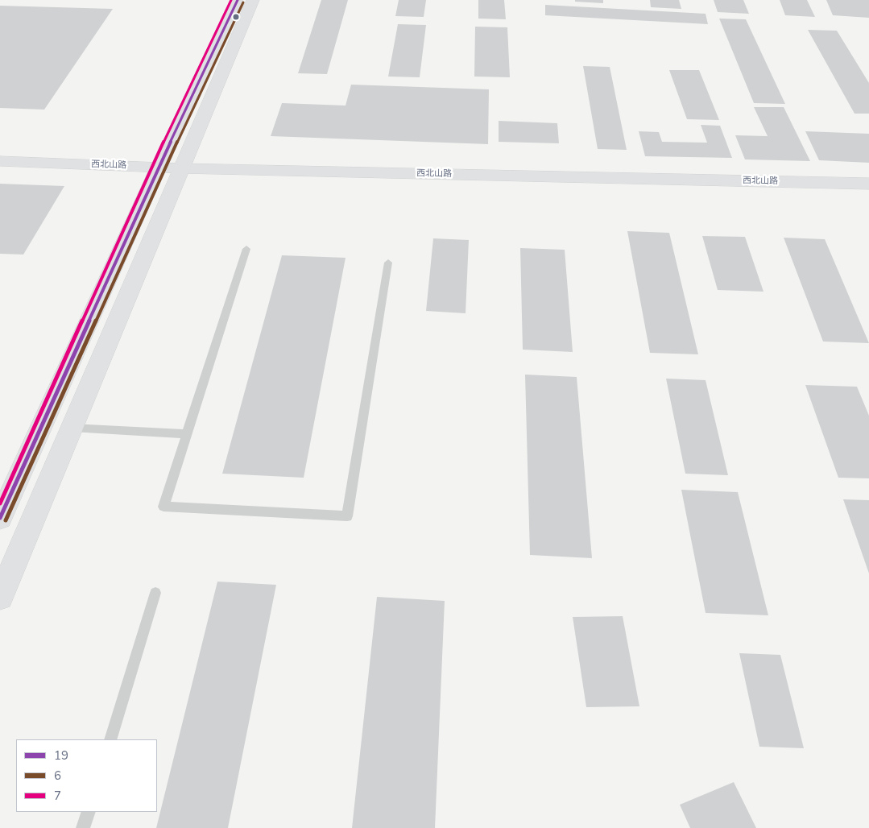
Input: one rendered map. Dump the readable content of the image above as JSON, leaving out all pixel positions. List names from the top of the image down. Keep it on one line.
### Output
{"streets":{"main road":["西北山路"]},"lines":["transit line 19","transit line 7","transit line 6"],"legend":["19","6","7"]}
